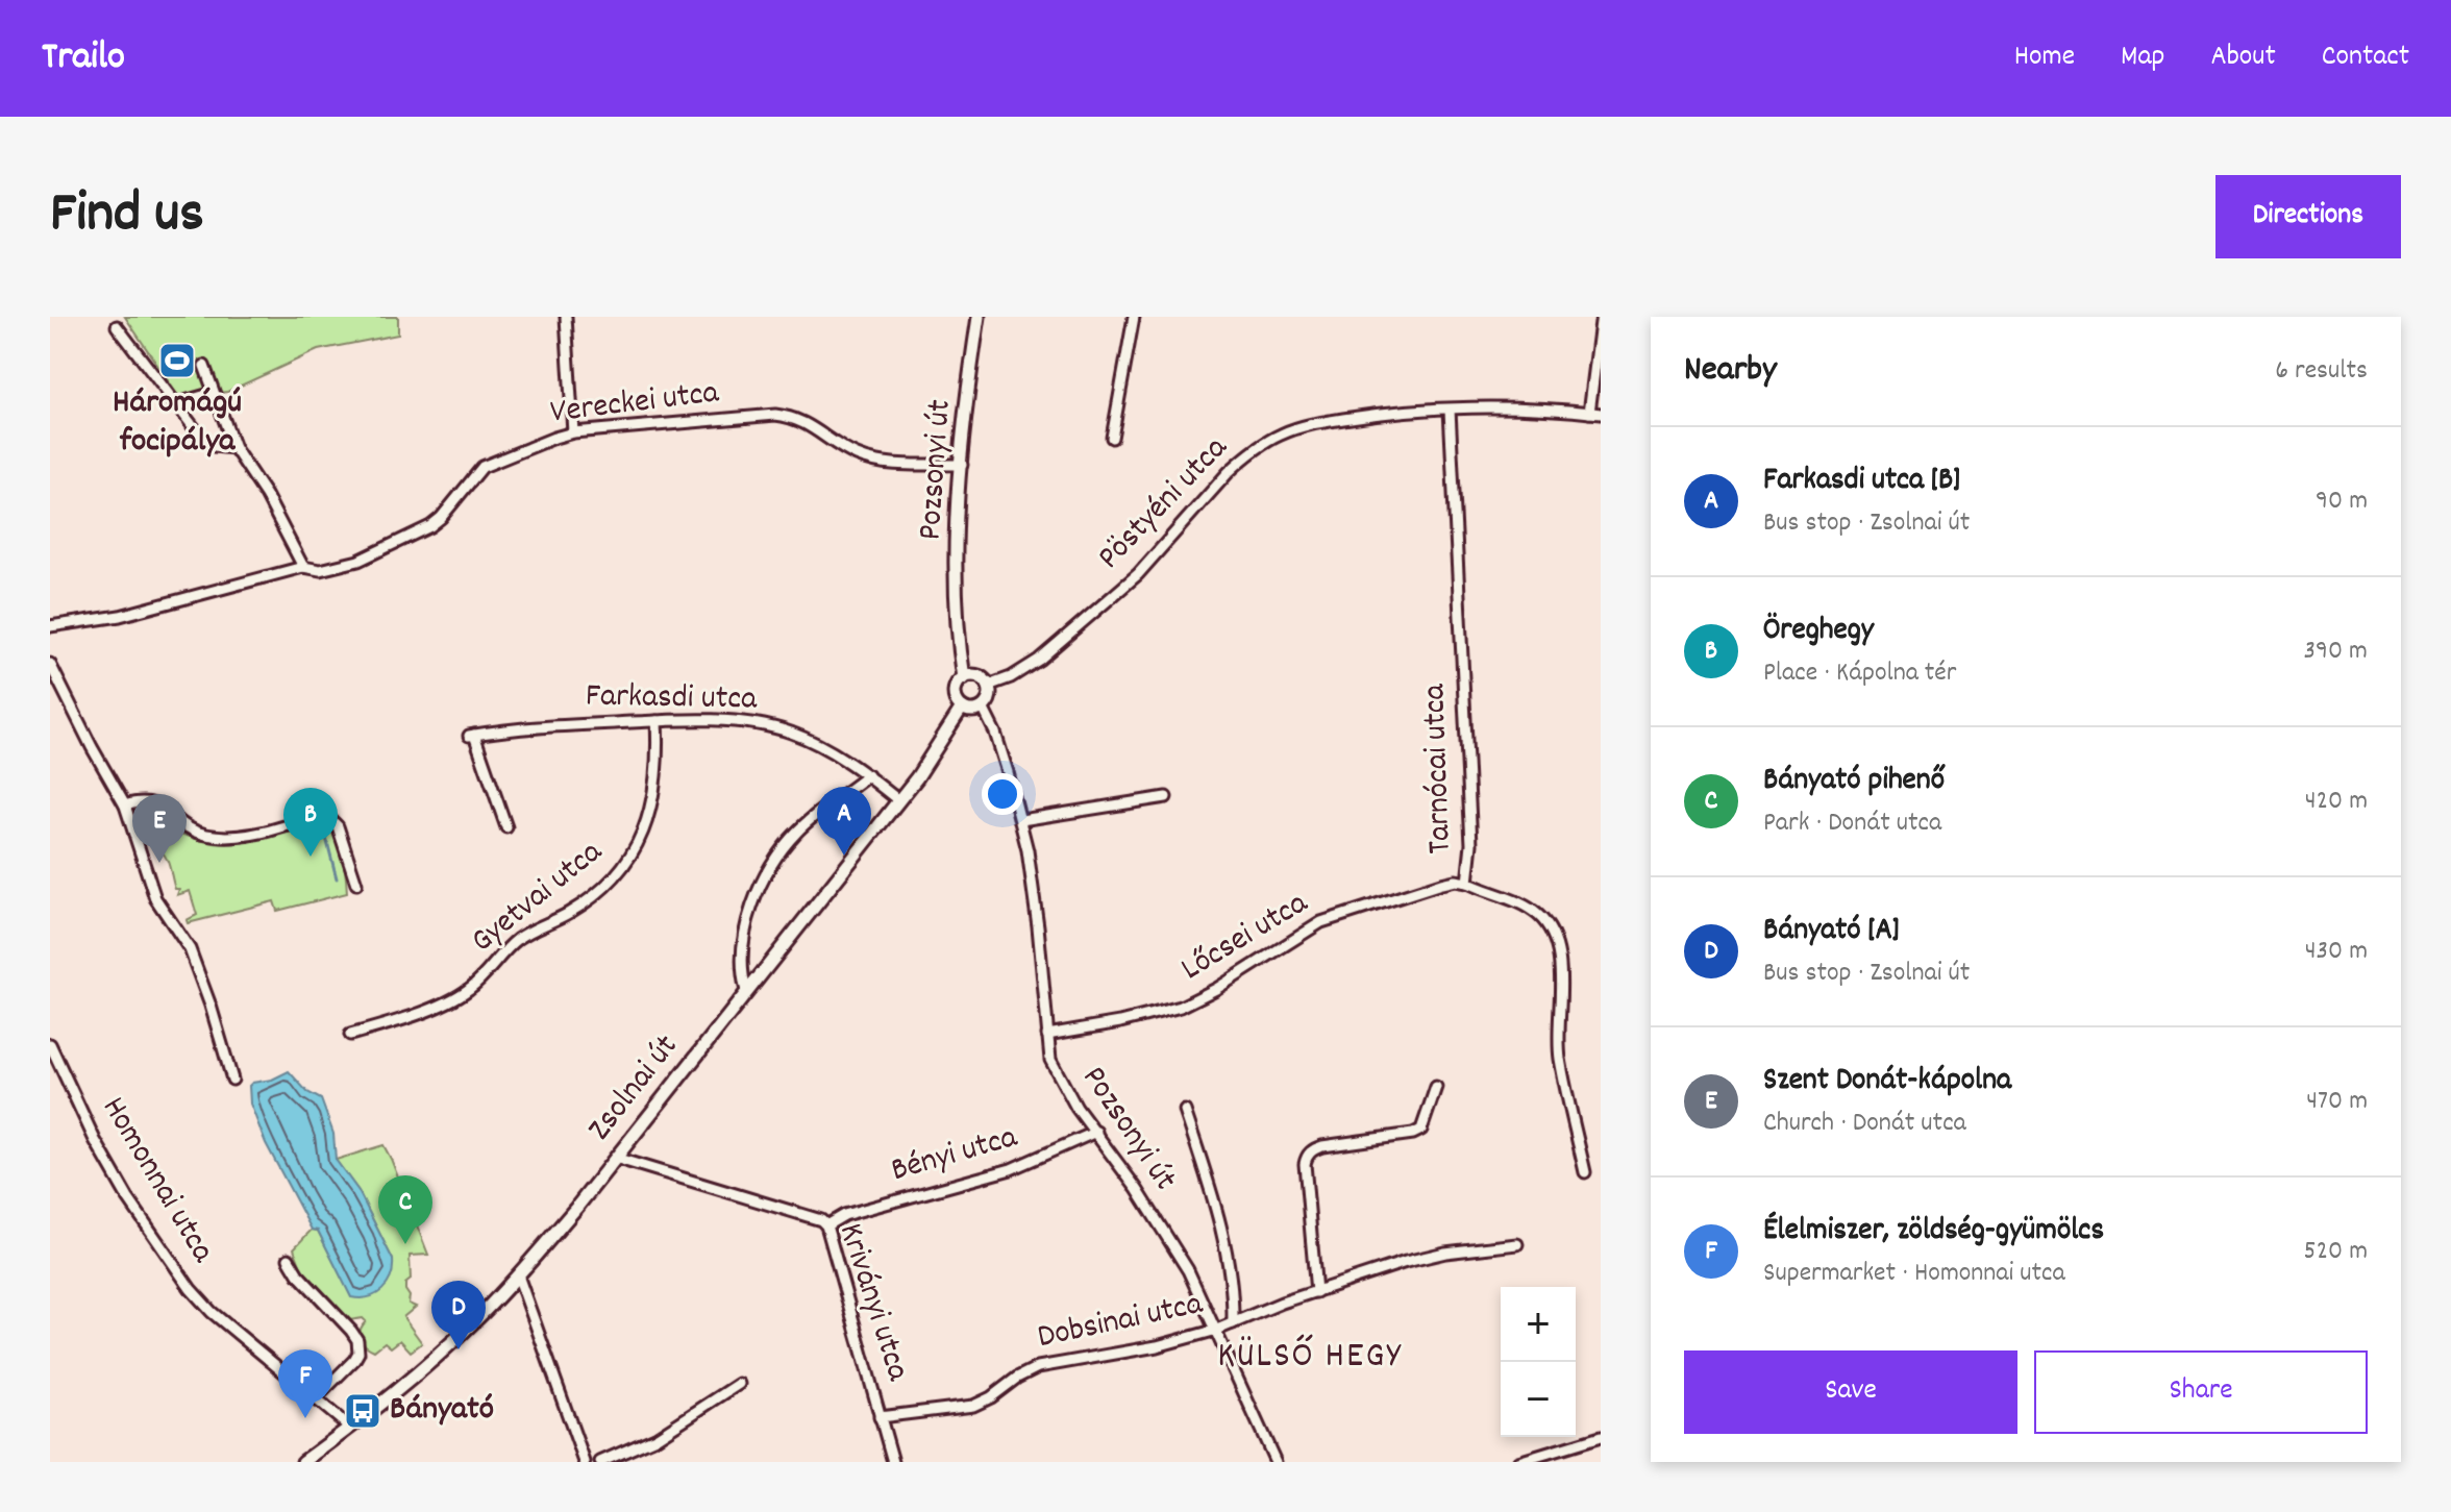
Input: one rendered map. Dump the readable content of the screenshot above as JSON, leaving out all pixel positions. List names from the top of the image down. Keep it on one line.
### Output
{"streets":{"street":["Vereckei utca","Pozsonyi út","Pöstyéni utca","Farkasdi utca","Tarnócai utca","Gyetvai utca","Lőcsei utca","Zsolnai út","Bényi utca","Homonnai utca","Kriványi utca","Dobsinai utca"]},"crossings":[["Vereckei utca","Pozsonyi út"],["Pozsonyi út","Pöstyéni utca"],["Pozsonyi út","Lőcsei utca"],["Pozsonyi út","Zsolnai út"],["Pozsonyi út","Bényi utca"],["Pozsonyi út","Dobsinai utca"],["Pöstyéni utca","Tarnócai utca"],["Pöstyéni utca","Zsolnai út"],["Farkasdi utca","Gyetvai utca"],["Farkasdi utca","Zsolnai út"],["Tarnócai utca","Lőcsei utca"],["Zsolnai út","Homonnai utca"],["Zsolnai út","Kriványi utca"],["Bényi utca","Kriványi utca"],["Kriványi utca","Dobsinai utca"]],"districts":["KÜLSŐ HEGY"],"places":{"sports":["Háromágú focipálya"],"bus stop":["Bányató"]},"page":{"header":"Trailo","nav":["Home","Map","About","Contact"],"title":"Find us","buttons":["Directions",["Save","Share"]],"heading":["Nearby","6 results"],"list":[{"mark":"A","name":"Farkasdi utca [B]","note":"Bus stop · Zsolnai út","value":"90 m"},{"mark":"B","name":"Öreghegy","note":"Place · Kápolna tér","value":"390 m"},{"mark":"C","name":"Bányató pihenő","note":"Park · Donát utca","value":"420 m"},{"mark":"D","name":"Bányató [A]","note":"Bus stop · Zsolnai út","value":"430 m"},{"mark":"E","name":"Szent Donát-kápolna","note":"Church · Donát utca","value":"470 m"},{"mark":"F","name":"Élelmiszer, zöldség-gyümölcs","note":"Supermarket · Homonnai utca","value":"520 m"}],"pins":["A","B","E","C","D","F"],"map_buttons":["+","−"]}}
